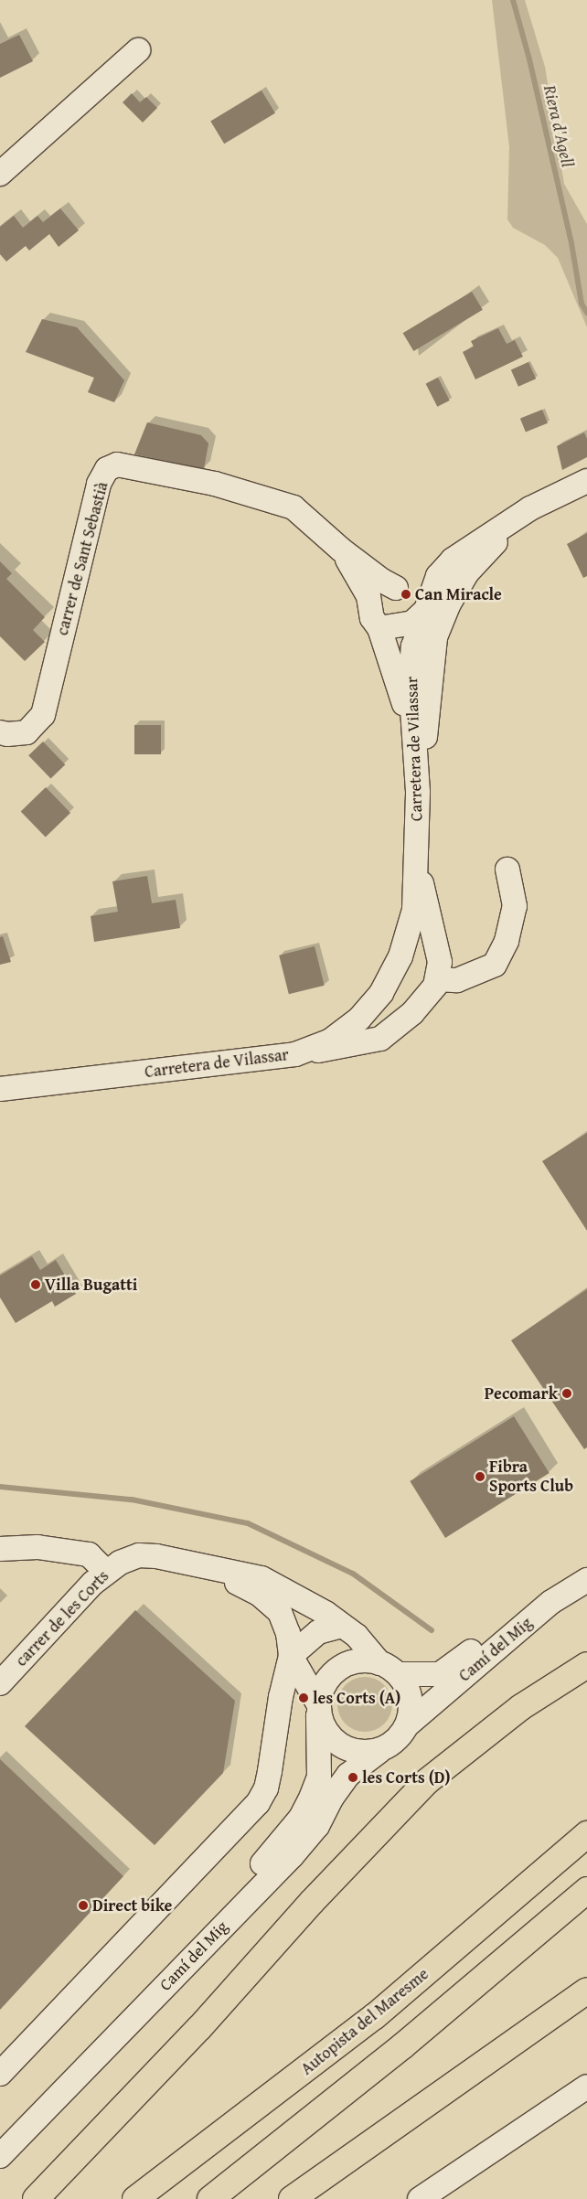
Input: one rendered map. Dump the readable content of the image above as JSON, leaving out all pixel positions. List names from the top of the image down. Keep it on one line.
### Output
{"streets":{"highway":["Autopista del Maresme"],"street":["carrer de Sant Sebastià","Carretera de Vilassar","carrer de les Corts","Camí del Mig"]},"water":["Riera d'Agell"],"places":["Can Miracle","Villa Bugatti","Pecomark","Fibra Sports Club","les Corts (A)","les Corts (D)","Direct bike"]}
